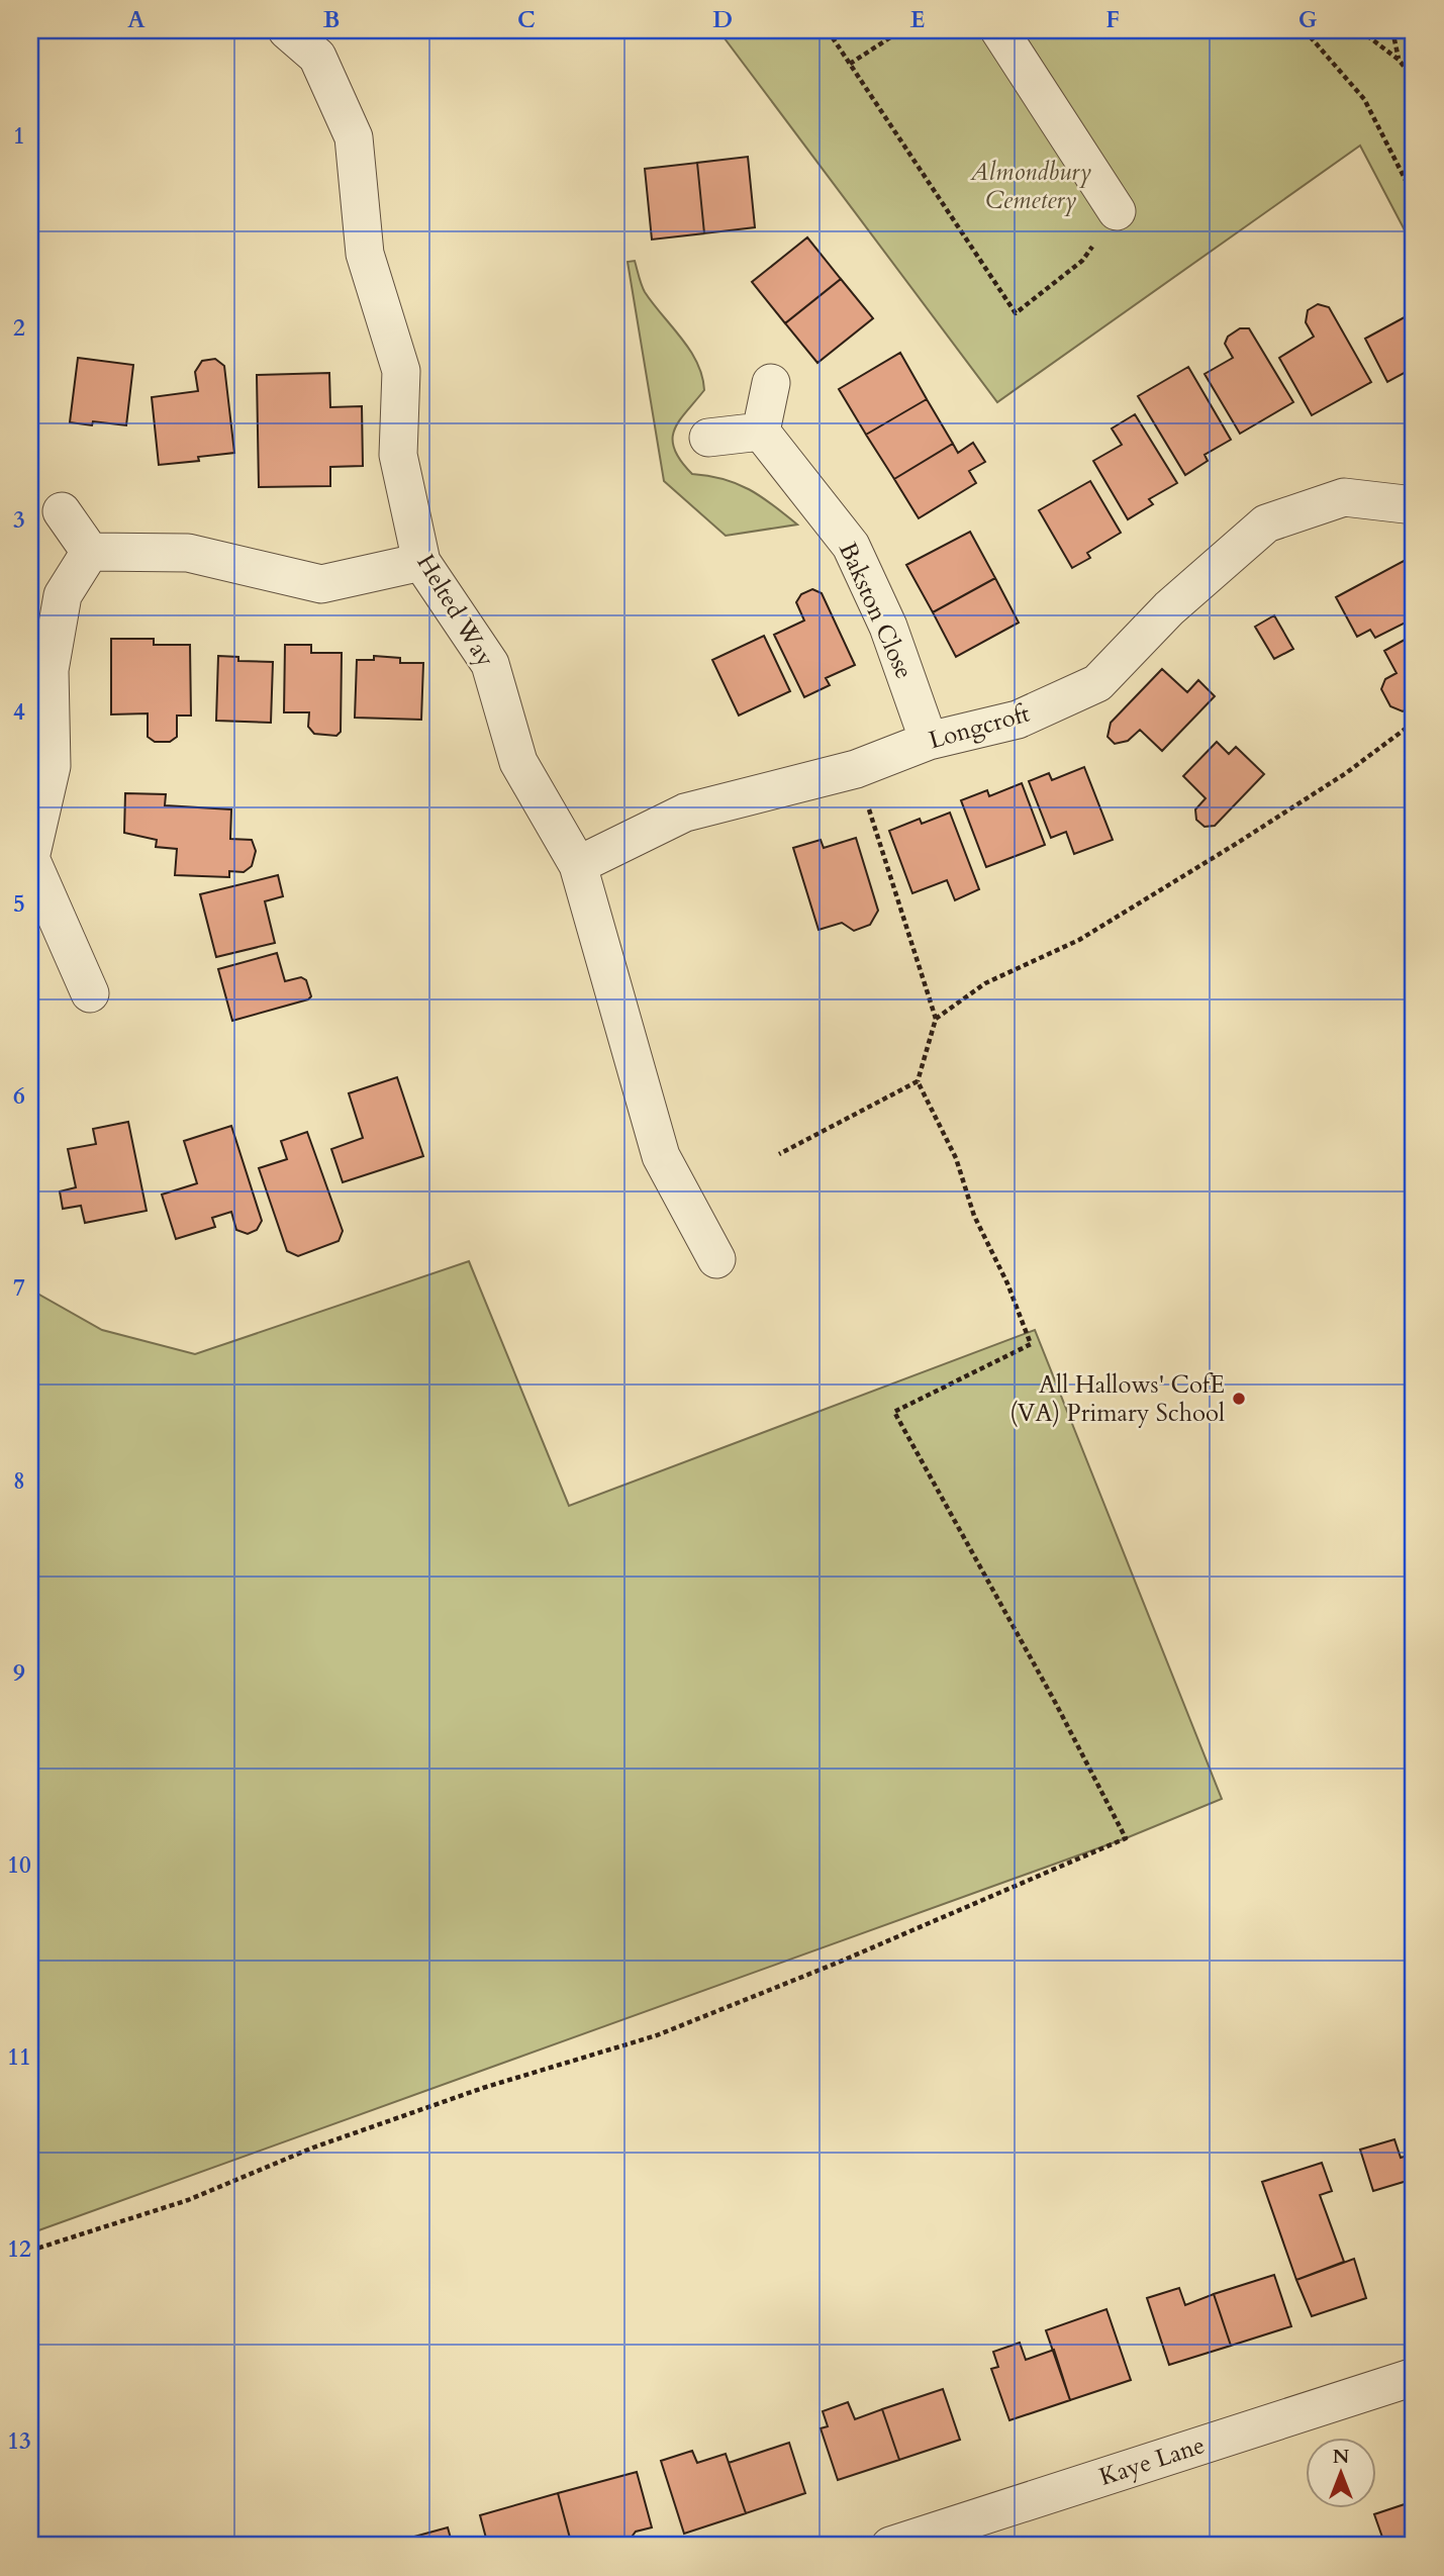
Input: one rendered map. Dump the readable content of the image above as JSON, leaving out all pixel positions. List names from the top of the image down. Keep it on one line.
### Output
{"streets":{"street":["Helted Way","Bakston Close","Longcroft","Kaye Lane"]},"crossings":[["Helted Way","Longcroft"],["Bakston Close","Longcroft"]],"parks":["Almondbury Cemetery"],"places":["All Hallows' CofE (VA) Primary School"],"north":"top","grid":{"columns":["A","B","C","D","E","F","G"],"rows":["1","2","3","4","5","6","7","8","9","10","11","12","13"]}}
